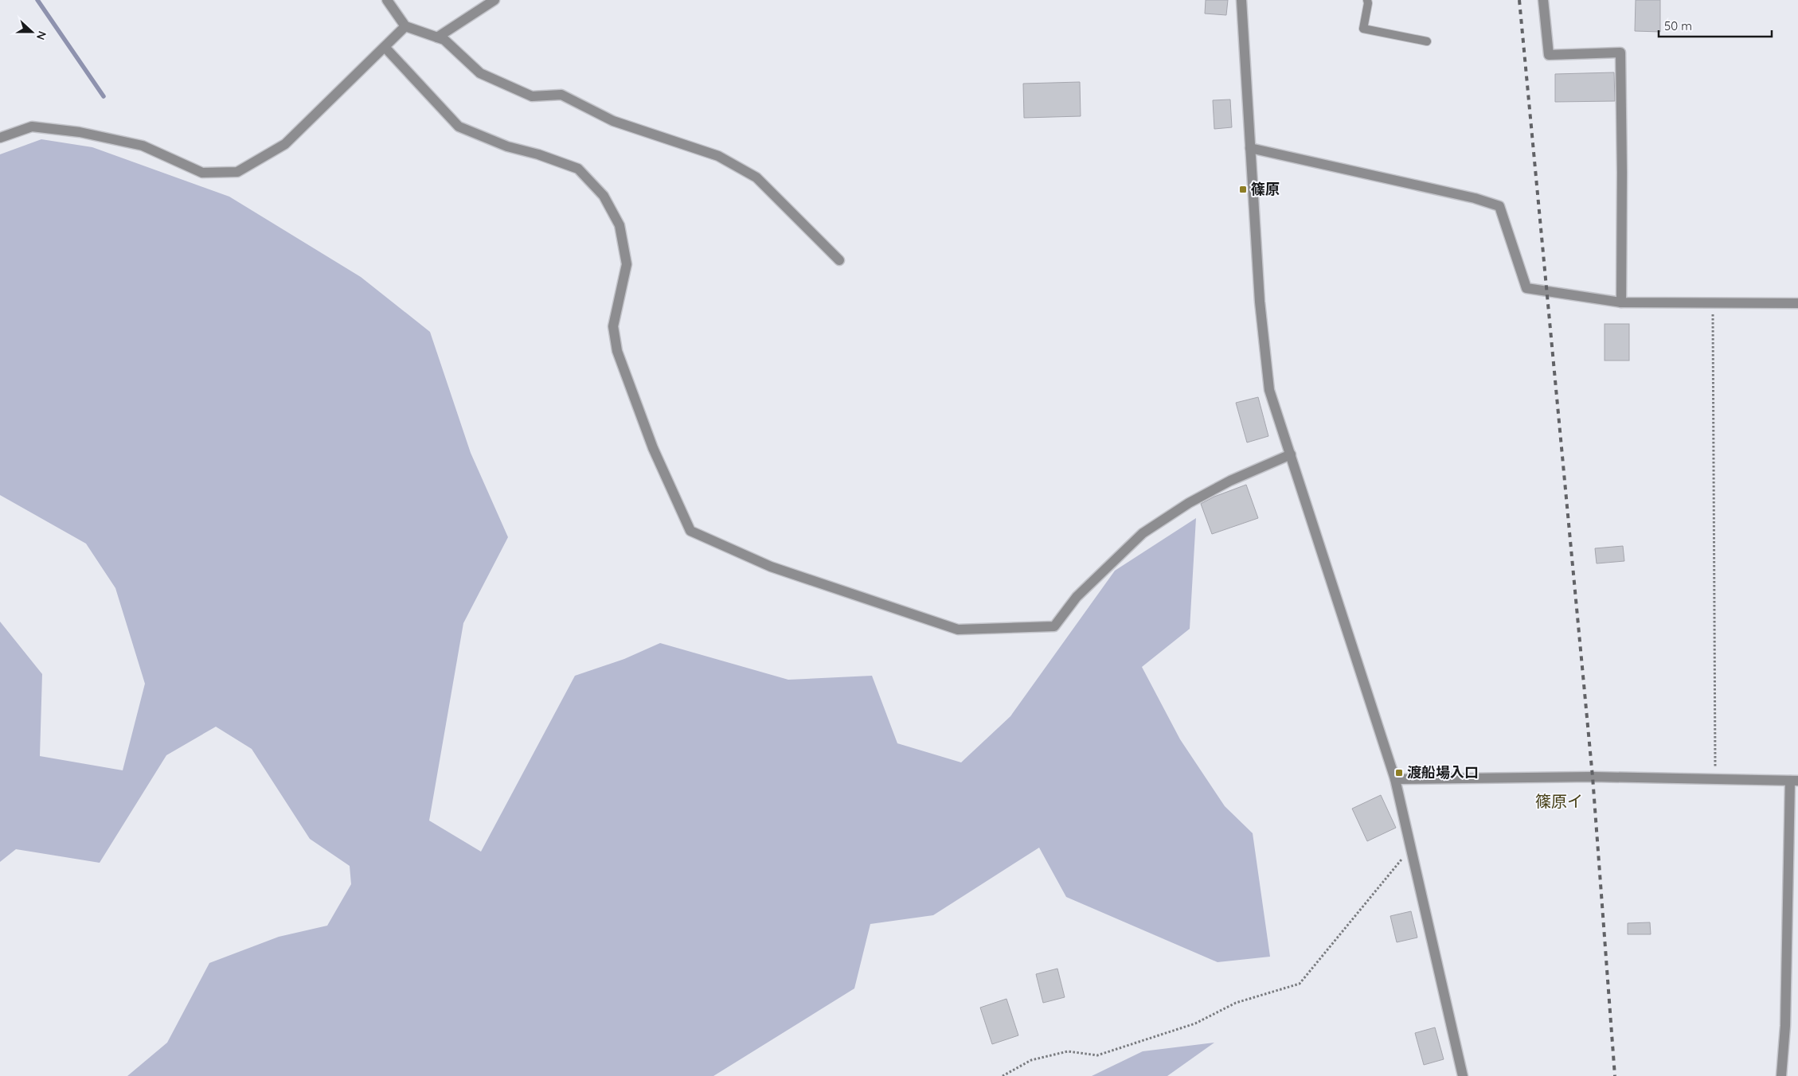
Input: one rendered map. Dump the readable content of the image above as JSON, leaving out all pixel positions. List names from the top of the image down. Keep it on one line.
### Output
{"districts":["篠原イ"],"places":{"transit":["篠原","渡船場入口"]},"scale_bar":"50 m","north":"right"}
